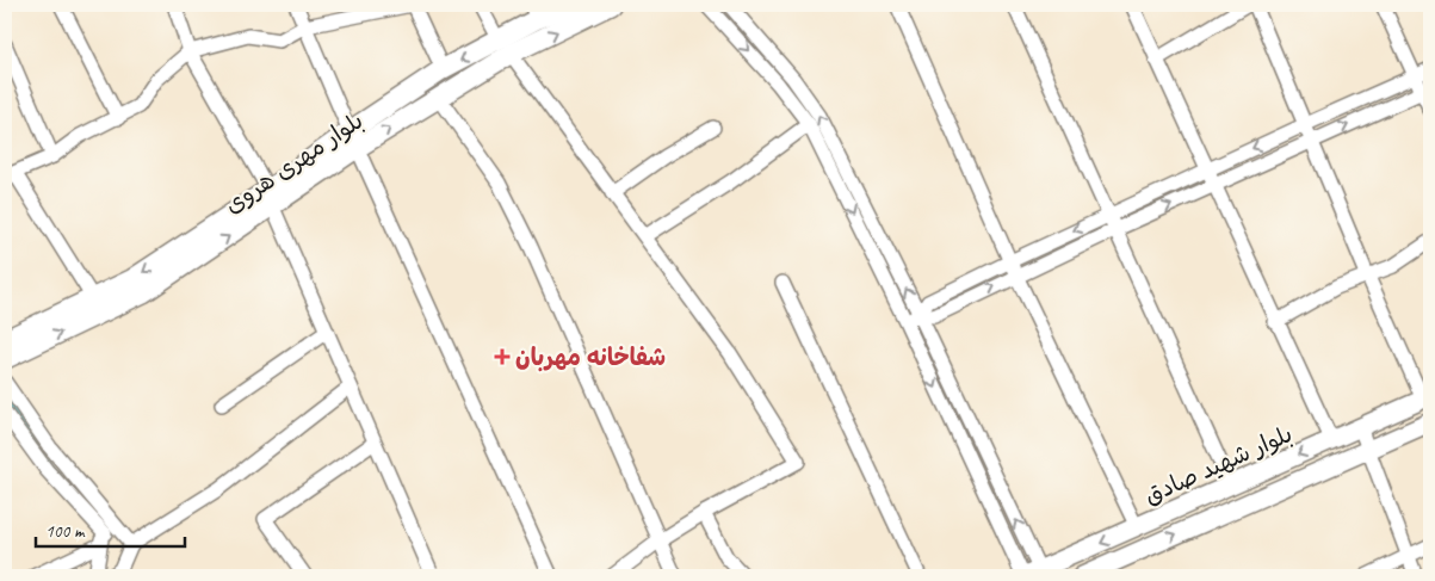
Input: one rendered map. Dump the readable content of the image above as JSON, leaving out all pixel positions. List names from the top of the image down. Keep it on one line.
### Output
{"streets":{"highway":["بلوار مهری هروی"],"main road":["بلوار شهید صادق"]},"places":{"health":["شفاخانه مهربان"]},"scale_bar":"100 m"}
